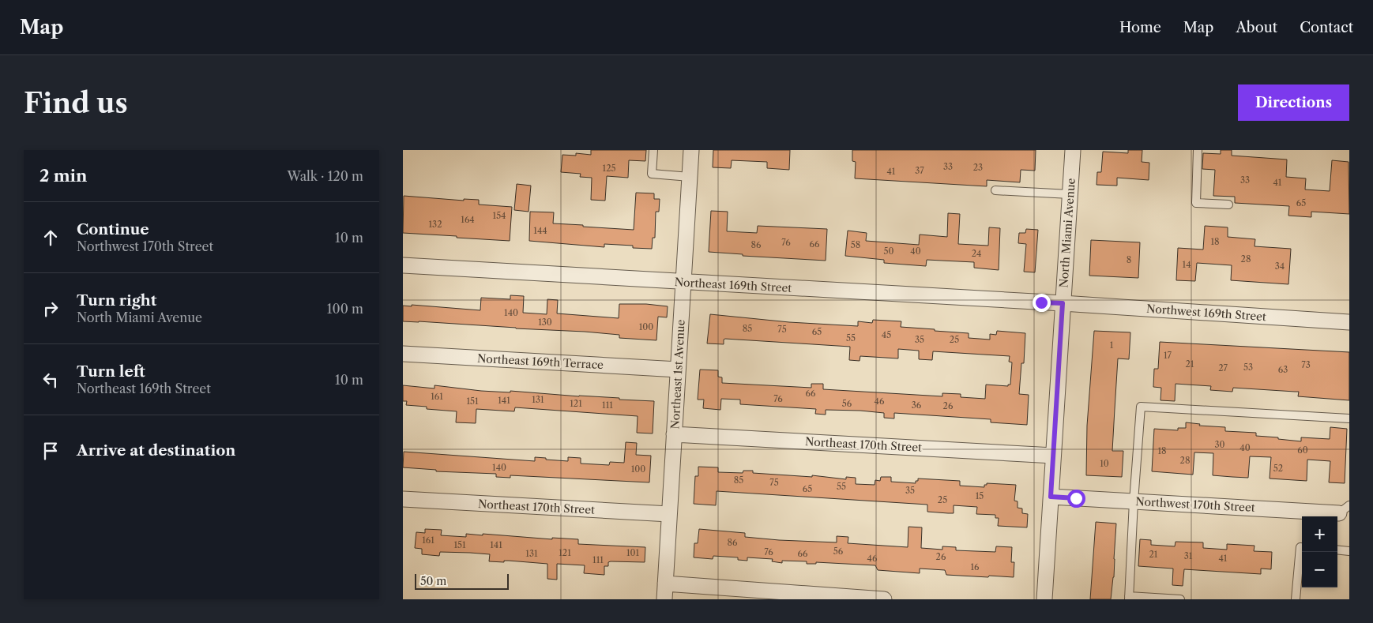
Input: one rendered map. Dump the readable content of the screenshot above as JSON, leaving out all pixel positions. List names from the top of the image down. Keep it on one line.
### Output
{"streets":{"street":["North Miami Avenue","Northeast 169th Street","Northwest 169th Street","Northeast 169th Terrace","Northeast 1st Avenue","Northeast 170th Street","Northwest 170th Street"]},"crossings":[["North Miami Avenue","Northeast 169th Street"],["North Miami Avenue","Northwest 169th Street"],["North Miami Avenue","Northeast 170th Street"],["North Miami Avenue","Northwest 170th Street"],["Northeast 169th Street","Northwest 169th Street"],["Northeast 169th Street","Northeast 1st Avenue"],["Northeast 169th Terrace","Northeast 1st Avenue"],["Northeast 1st Avenue","Northeast 170th Street"]],"house_numbers":["33","23","125","37","41","33","41","65","154","164","132","144","18","76","66","86","58","50","40","24","28","8","14","34","140","130","100","85","75","65","45","55","35","25","1","17","21","73","53","27","63","66","161","76","131","141","151","46","121","56","111","36","26","30","40","60","18","28","10","140","52","100","85","75","55","65","35","15","25","161","86","151","141","56","76","121","101","131","66","21","31","26","46","41","111","16"],"scale_bar":"50 m","page":{"header":"Map","nav":["Home","Map","About","Contact"],"buttons":"Directions","title":"Find us","heading":["2 min","Walk · 120 m"],"list":[["Continue","Northwest 170th Street","10 m"],["Turn right","North Miami Avenue","100 m"],["Turn left","Northeast 169th Street","10 m"],"Arrive at destination"],"map_buttons":["+","−"],"scale":"50 m"}}
